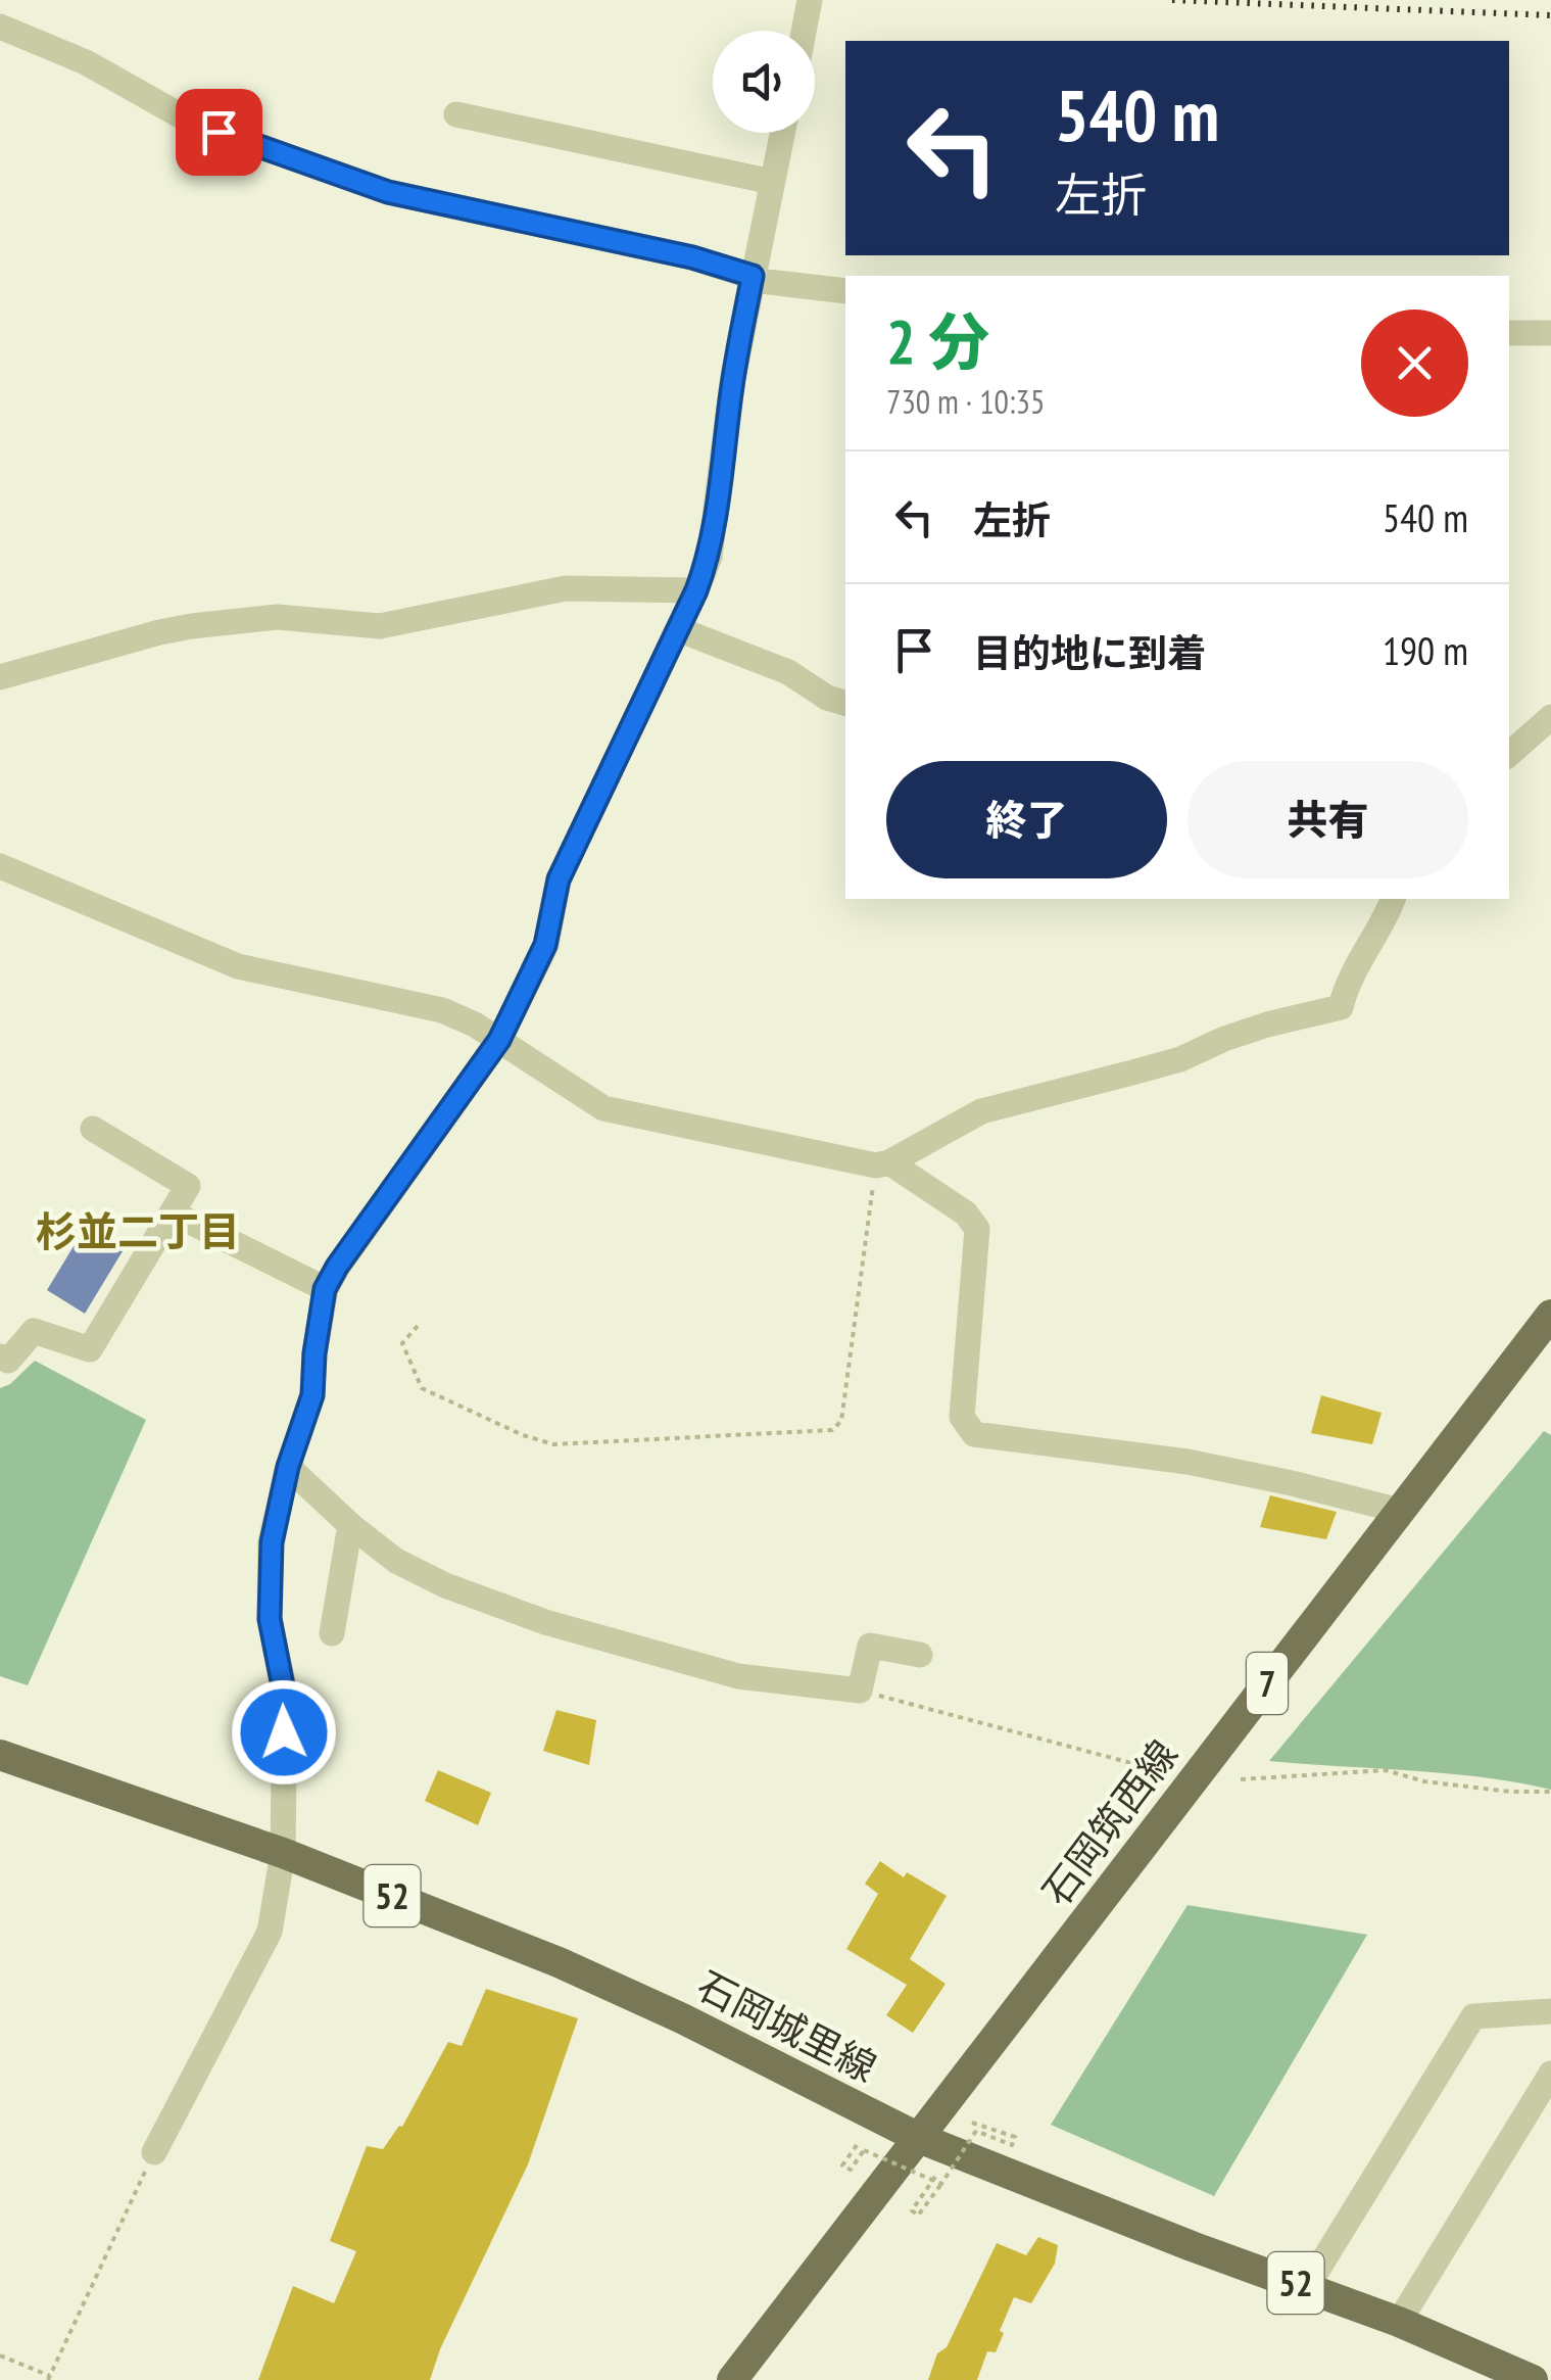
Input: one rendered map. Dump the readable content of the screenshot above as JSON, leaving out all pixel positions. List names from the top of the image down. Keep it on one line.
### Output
{"streets":{"main road":["7","石岡筑西線","52","石岡城里線"]},"crossings":[["石岡筑西線","石岡城里線"]],"districts":["杉並二丁目"],"page":{"turn":["540 m","左折"],"heading":["2 分","730 m · 10:35"],"list":[{"name":"左折","value":"540 m"},{"name":"目的地に到着","value":"190 m"}],"buttons":["終了","共有"]}}
